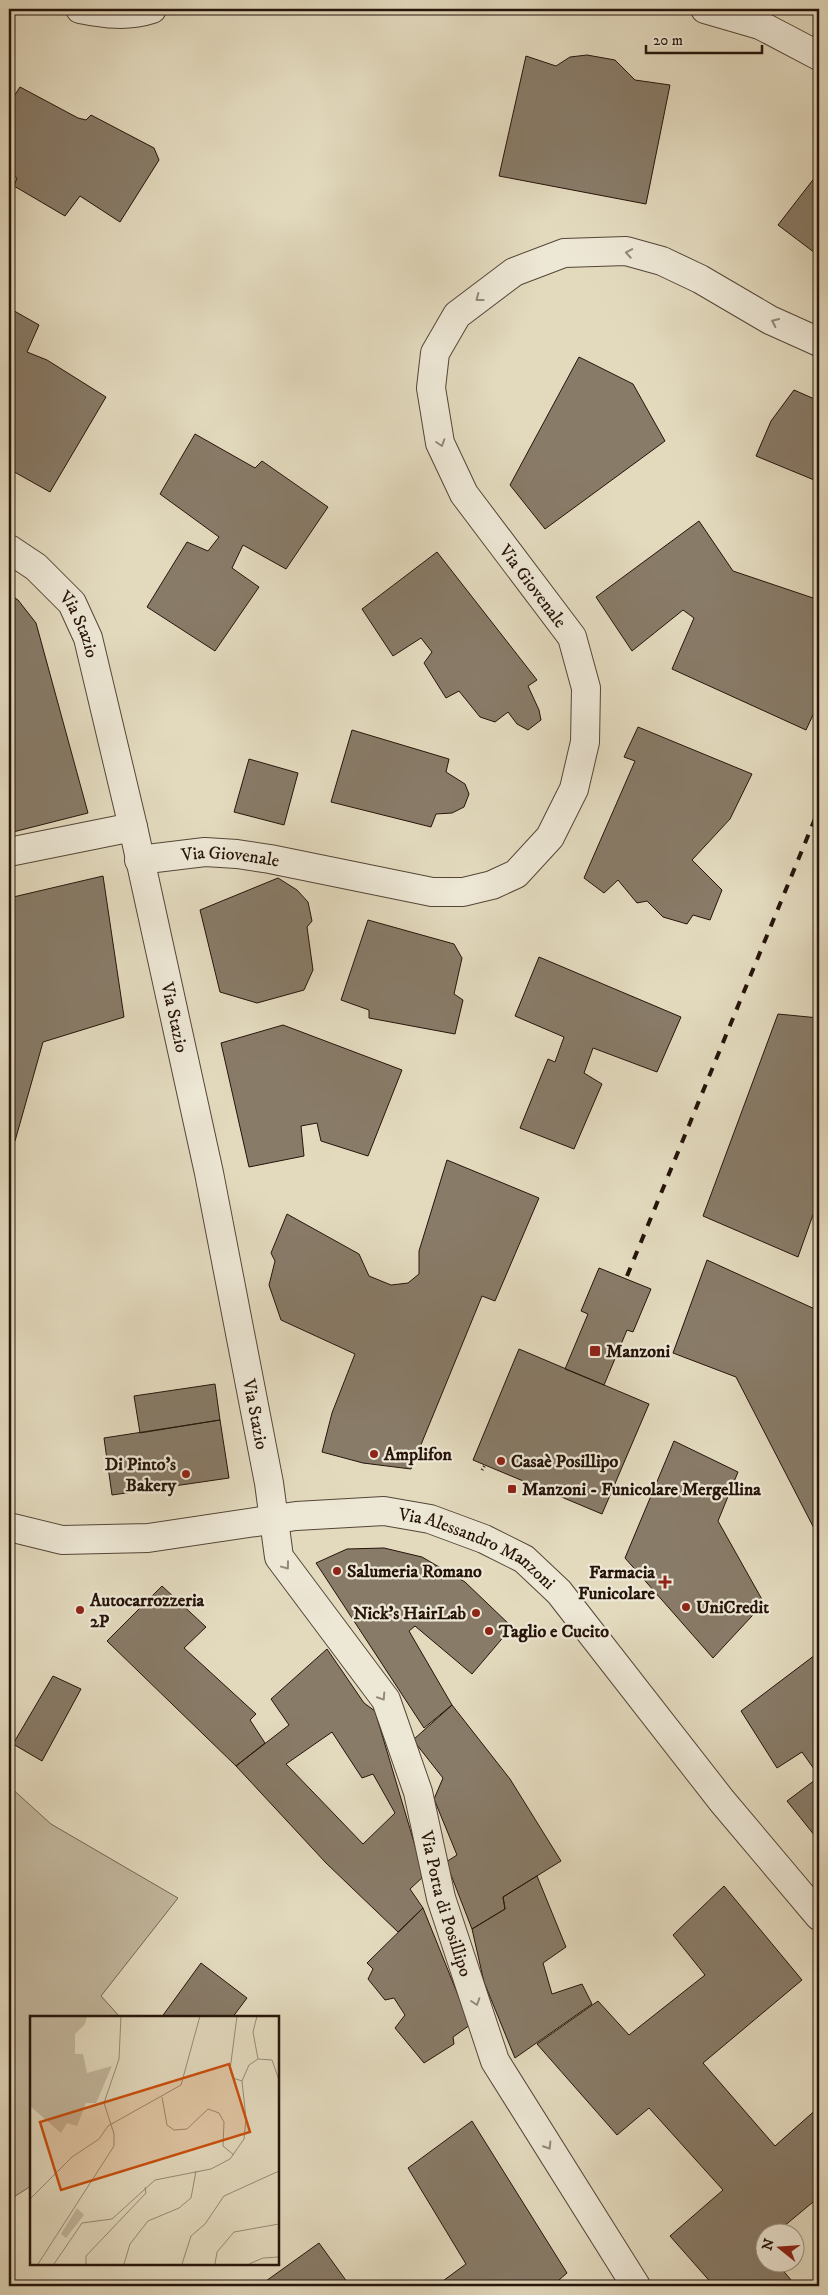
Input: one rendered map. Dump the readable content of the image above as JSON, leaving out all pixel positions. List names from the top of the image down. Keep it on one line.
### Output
{"streets":{"street":["Via Giovenale","Via Stazio","Via Alessandro Manzoni","Via Porta di Posillipo"]},"crossings":[["Via Giovenale","Via Stazio"],["Via Stazio","Via Alessandro Manzoni"],["Via Stazio","Via Porta di Posillipo"],["Via Alessandro Manzoni","Via Porta di Posillipo"]],"one_way":["Via Porta di Posillipo"],"places":{"transit":["Manzoni","Manzoni - Funicolare Mergellina"],"other":["Amplifon","Casaè Posillipo","Di Pinto's Bakery","Salumeria Romano","UniCredit","Autocarrozzeria 2P","Nick's HairLab","Taglio e Cucito"],"health":["Farmacia Funicolare"]},"scale_bar":"20 m","north":"left"}
